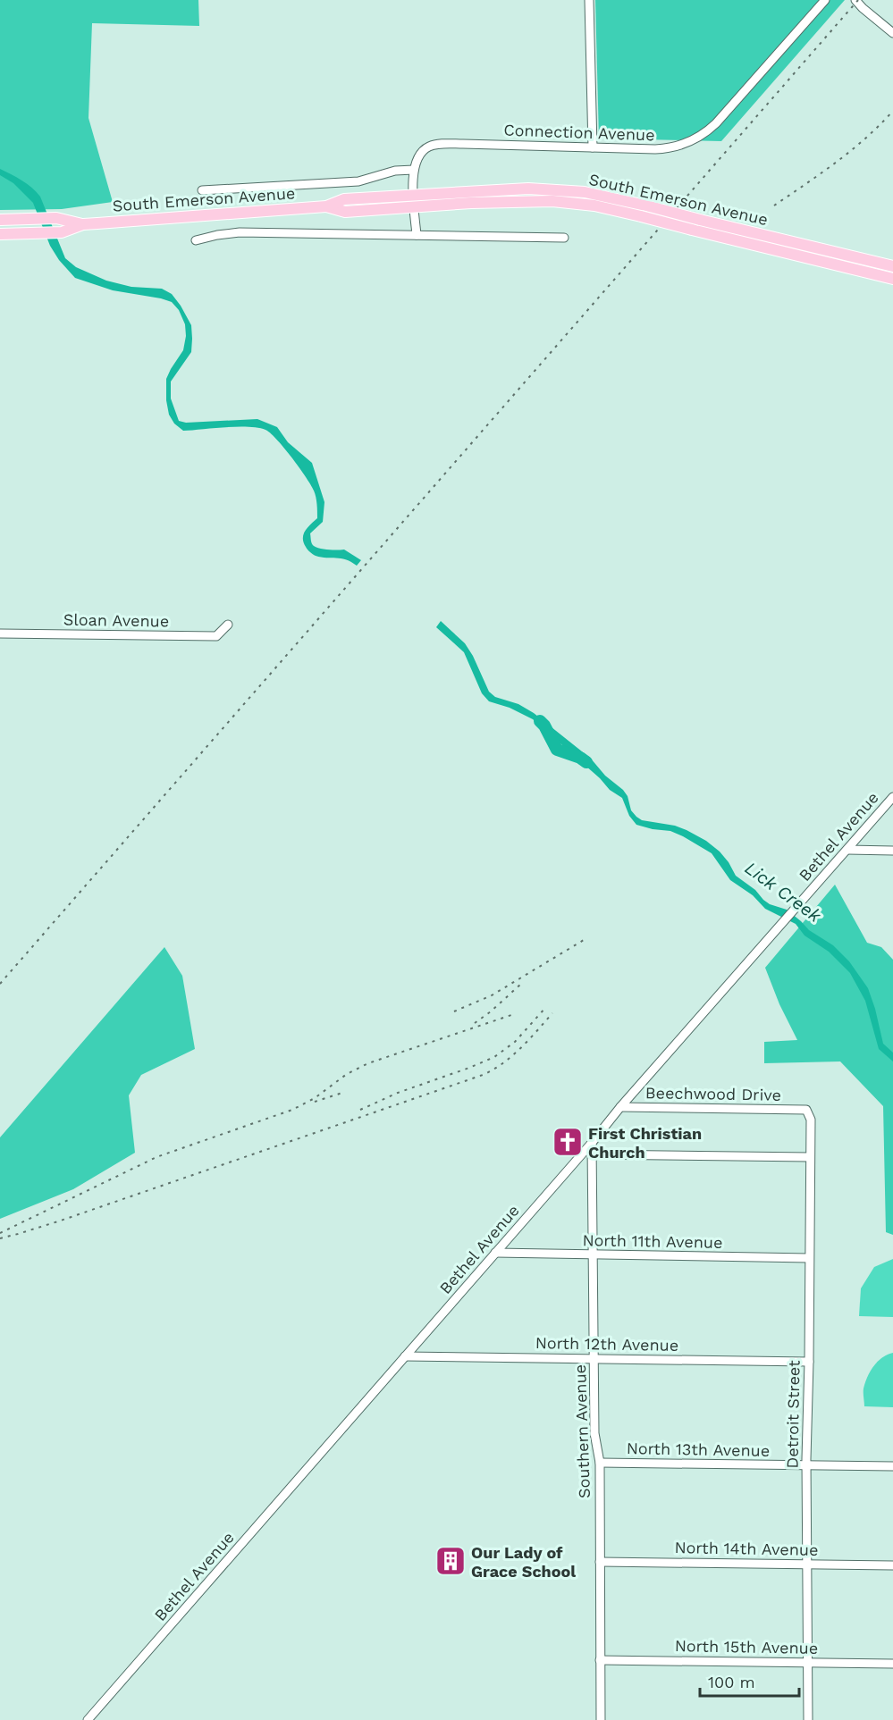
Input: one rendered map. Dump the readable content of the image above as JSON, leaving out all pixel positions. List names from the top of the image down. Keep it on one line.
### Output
{"streets":{"main road":["South Emerson Avenue"],"street":["Connection Avenue","Sloan Avenue","Bethel Avenue","Beechwood Drive","North 11th Avenue","North 12th Avenue","Detroit Street","Southern Avenue","North 13th Avenue","North 14th Avenue","North 15th Avenue"]},"crossings":[["Connection Avenue","South Emerson Avenue"],["Bethel Avenue","Beechwood Drive"],["Bethel Avenue","North 11th Avenue"],["Bethel Avenue","North 12th Avenue"],["Bethel Avenue","Southern Avenue"],["Beechwood Drive","Detroit Street"],["North 11th Avenue","Detroit Street"],["North 11th Avenue","Southern Avenue"],["North 12th Avenue","Detroit Street"],["North 12th Avenue","Southern Avenue"],["Detroit Street","North 13th Avenue"],["Detroit Street","North 14th Avenue"],["Detroit Street","North 15th Avenue"],["Southern Avenue","North 13th Avenue"],["Southern Avenue","North 14th Avenue"],["Southern Avenue","North 15th Avenue"]],"water":["Lick Creek"],"places":{"church":["First Christian Church"],"building":["Our Lady of Grace School"]},"scale_bar":"100 m"}
